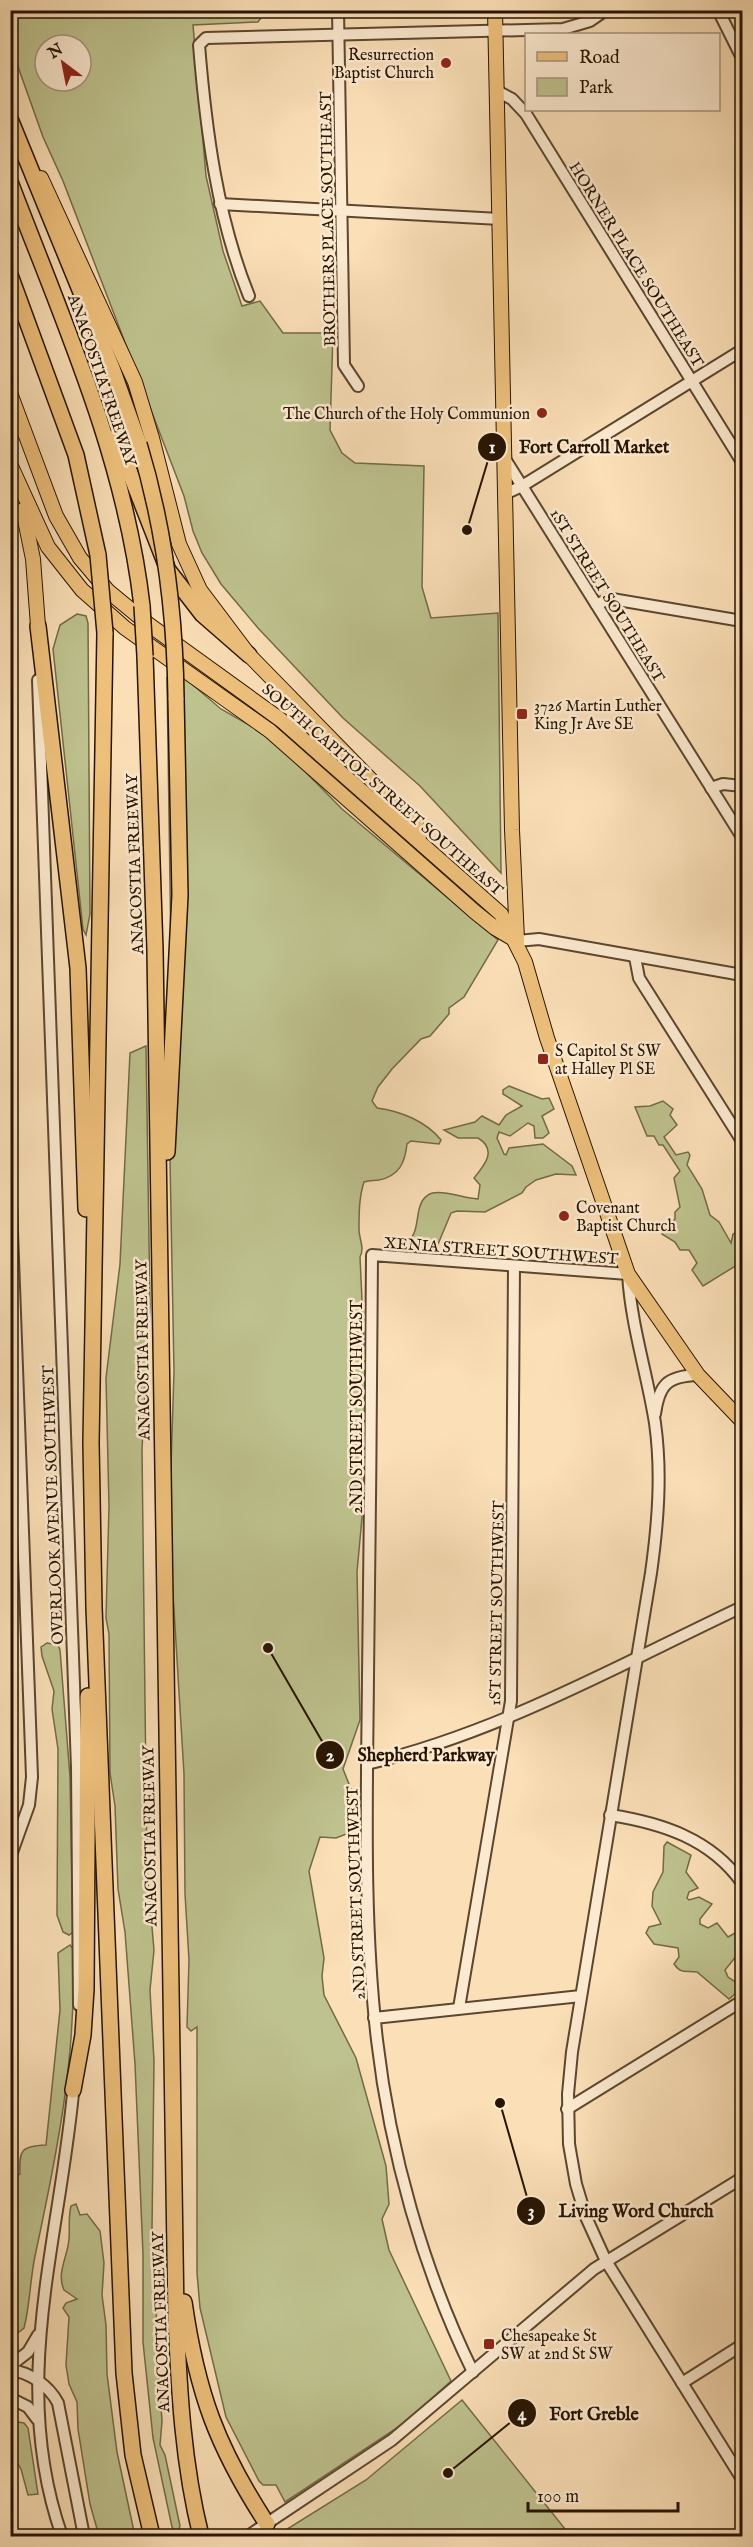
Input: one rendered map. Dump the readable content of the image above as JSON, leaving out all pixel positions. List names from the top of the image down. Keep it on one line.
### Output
{"streets":{"highway":["ANACOSTIA FREEWAY"],"main road":["SOUTH CAPITOL STREET SOUTHEAST"],"street":["BROTHERS PLACE SOUTHEAST","HORNER PLACE SOUTHEAST","1ST STREET SOUTHEAST","XENIA STREET SOUTHWEST","2ND STREET SOUTHWEST","OVERLOOK AVENUE SOUTHWEST","1ST STREET SOUTHWEST"]},"crossings":[["XENIA STREET SOUTHWEST","2ND STREET SOUTHWEST"],["XENIA STREET SOUTHWEST","1ST STREET SOUTHWEST"]],"places":{"other":["Resurrection Baptist Church","The Church of the Holy Communion","Fort Carroll Market","Covenant Baptist Church","Shepherd Parkway","Living Word Church","Fort Greble"],"transit":["3726 Martin Luther King Jr Ave SE","S Capitol St SW at Halley Pl SE","Chesapeake St SW at 2nd St SW"]},"legend":["Road","Park"],"scale_bar":"100 m","north":"top left"}
